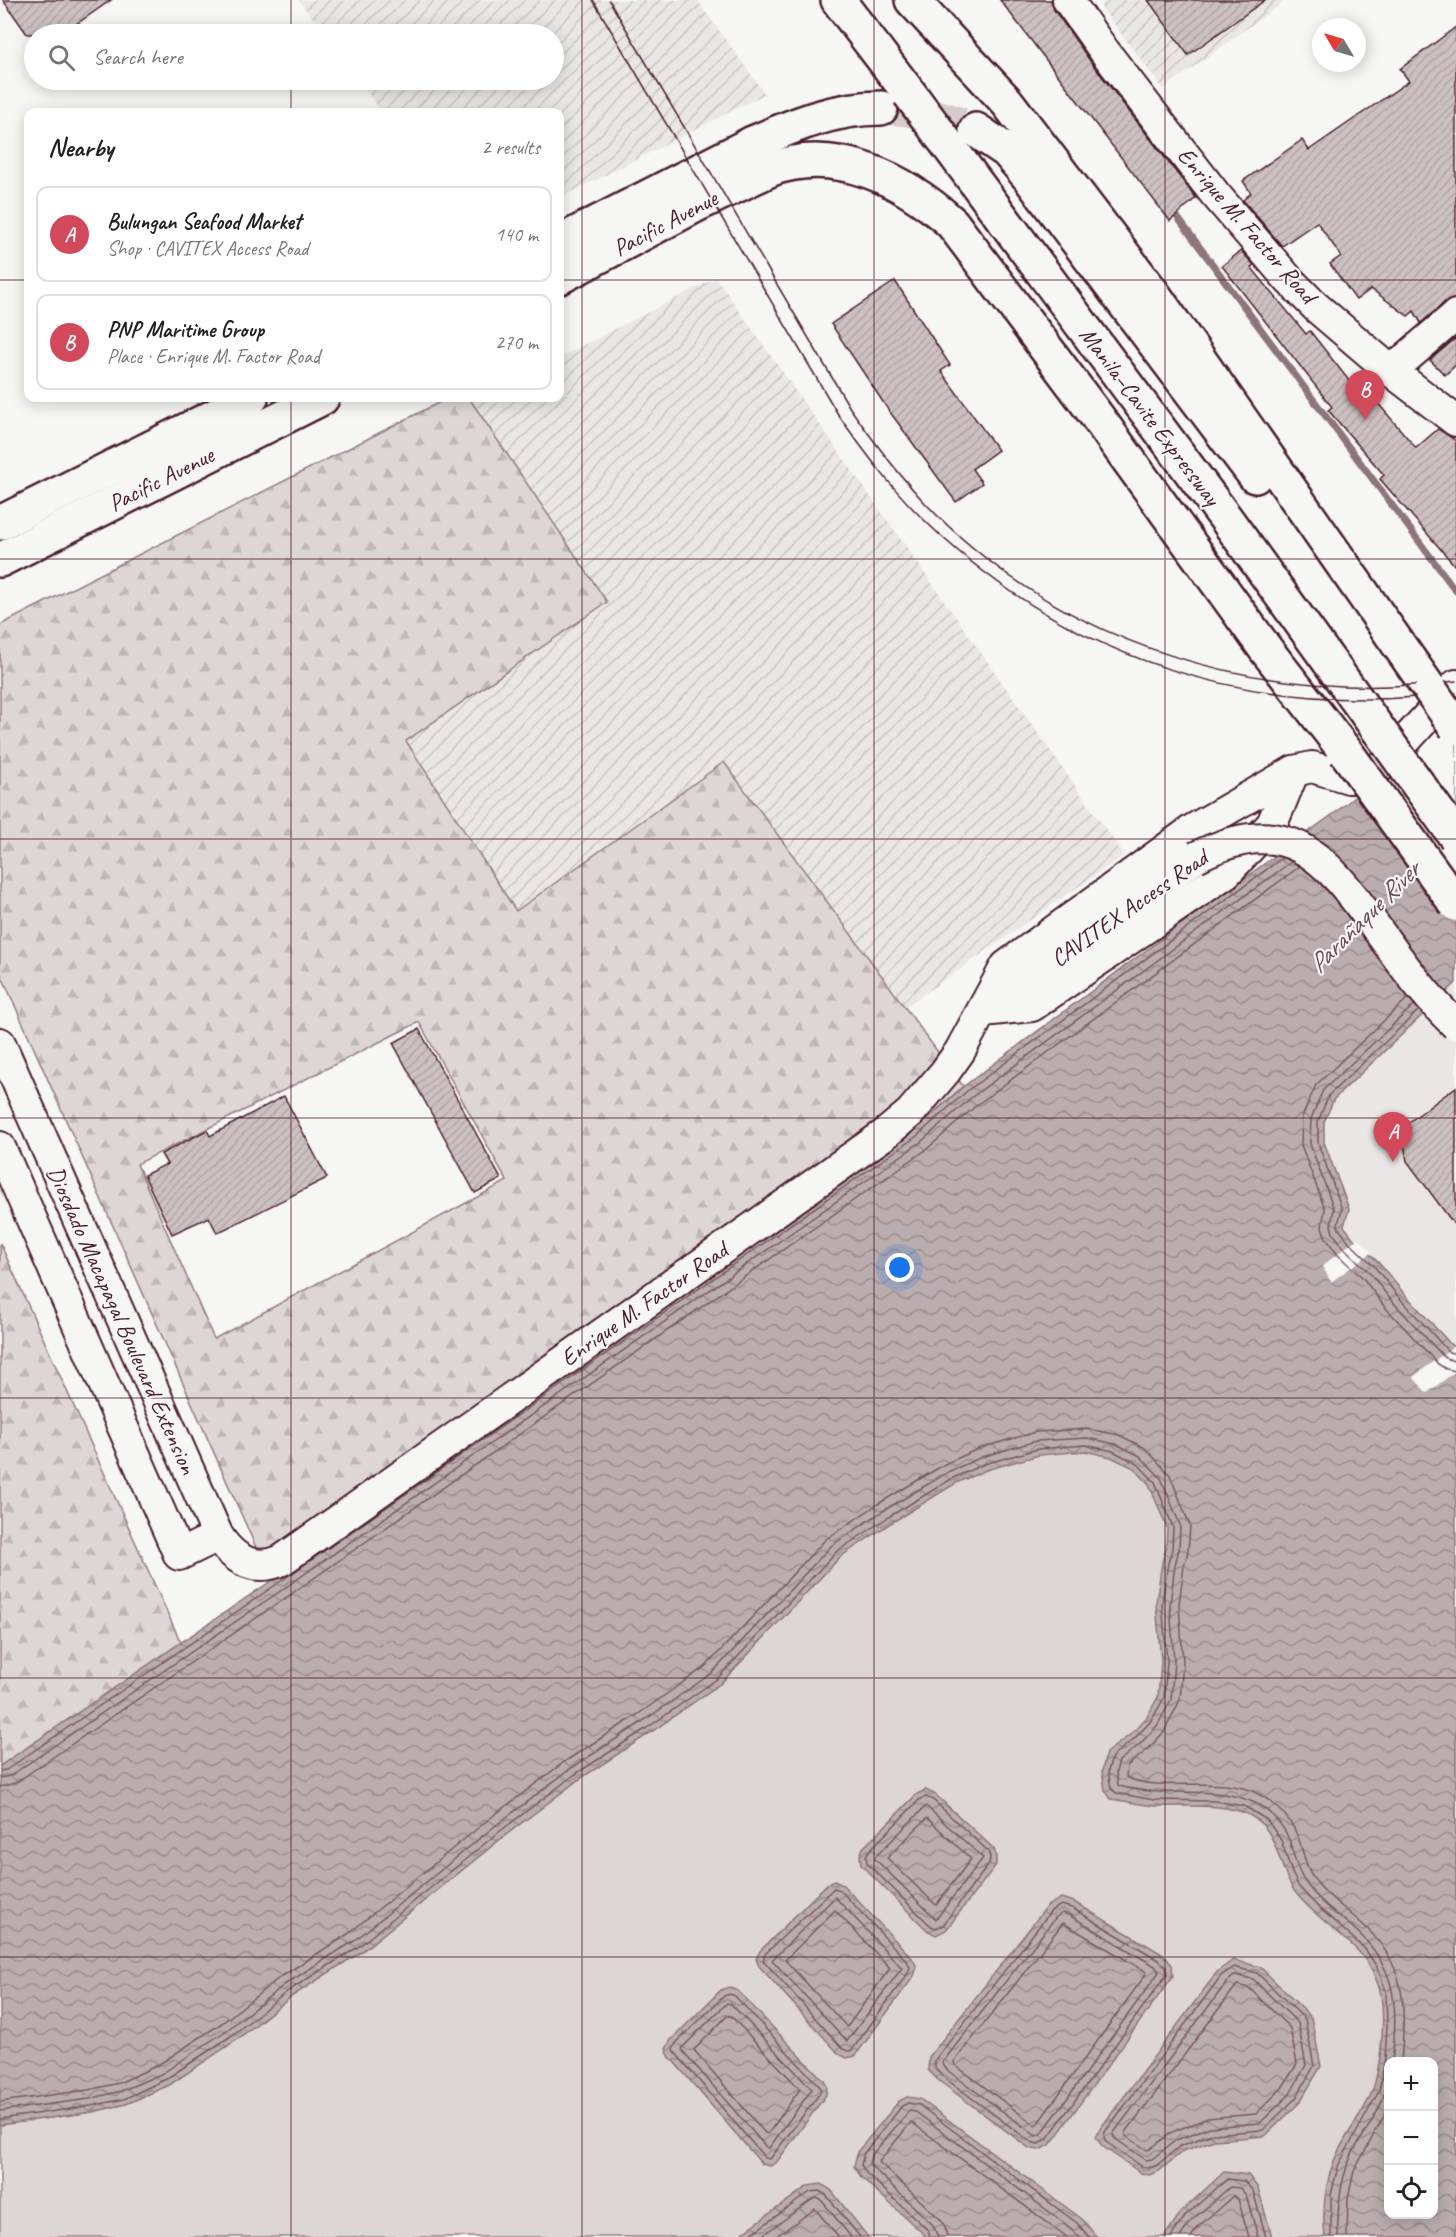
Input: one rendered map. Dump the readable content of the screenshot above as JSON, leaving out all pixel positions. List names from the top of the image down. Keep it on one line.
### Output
{"streets":{"main road":["Pacific Avenue","Manila–Cavite Expressway"],"street":["Enrique M. Factor Road","CAVITEX Access Road","Diosdado Macapagal Boulevard Extension"]},"crossings":[["Enrique M. Factor Road","CAVITEX Access Road"],["Enrique M. Factor Road","Diosdado Macapagal Boulevard Extension"]],"water":["Parañaque River"],"north":"top left","page":{"search":"Search here","heading":["Nearby","2 results"],"list":[{"mark":"A","name":"Bulungan Seafood Market","note":"Shop · CAVITEX Access Road","value":"140 m"},{"mark":"B","name":"PNP Maritime Group","note":"Place · Enrique M. Factor Road","value":"270 m"}],"pins":["B","A"],"map_buttons":["+","−"]}}
